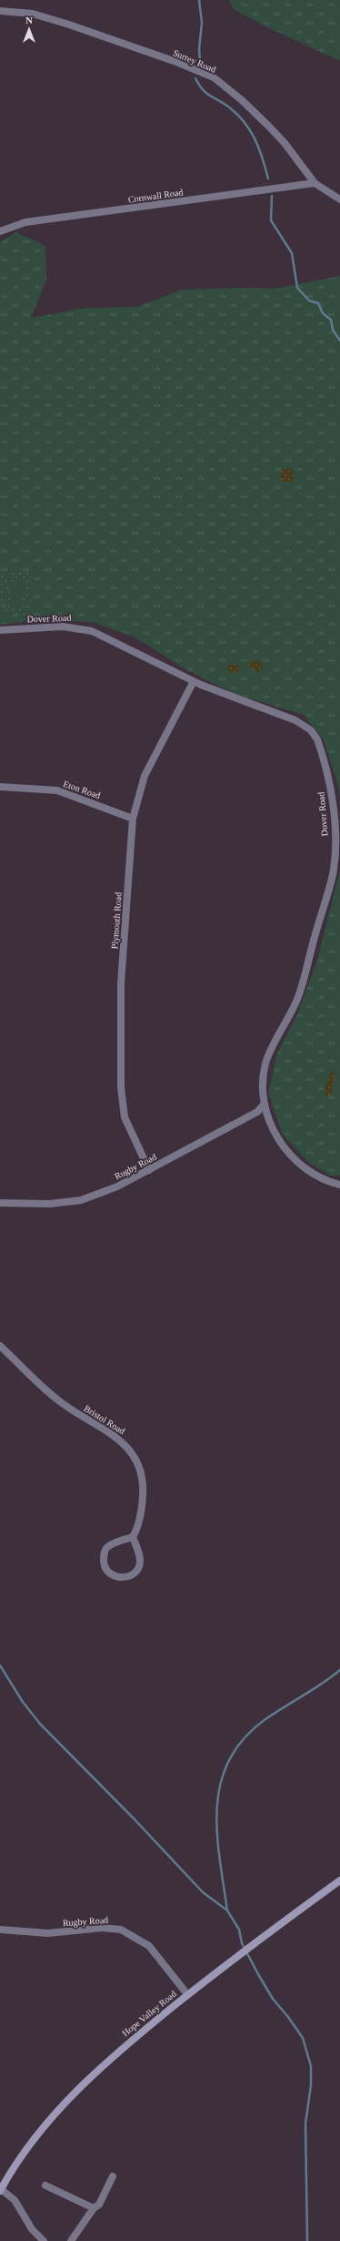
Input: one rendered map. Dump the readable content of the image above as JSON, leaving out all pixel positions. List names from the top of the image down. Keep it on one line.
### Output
{"streets":{"main road":["Hope Valley Road"],"street":["Surrey Road","Cornwall Road","Dover Road","Eton Road","Plymouth Road","Rugby Road","Bristol Road"]},"crossings":[["Surrey Road","Cornwall Road"],["Dover Road","Plymouth Road"],["Dover Road","Rugby Road"],["Eton Road","Plymouth Road"],["Plymouth Road","Rugby Road"],["Rugby Road","Hope Valley Road"]],"north":"top"}
